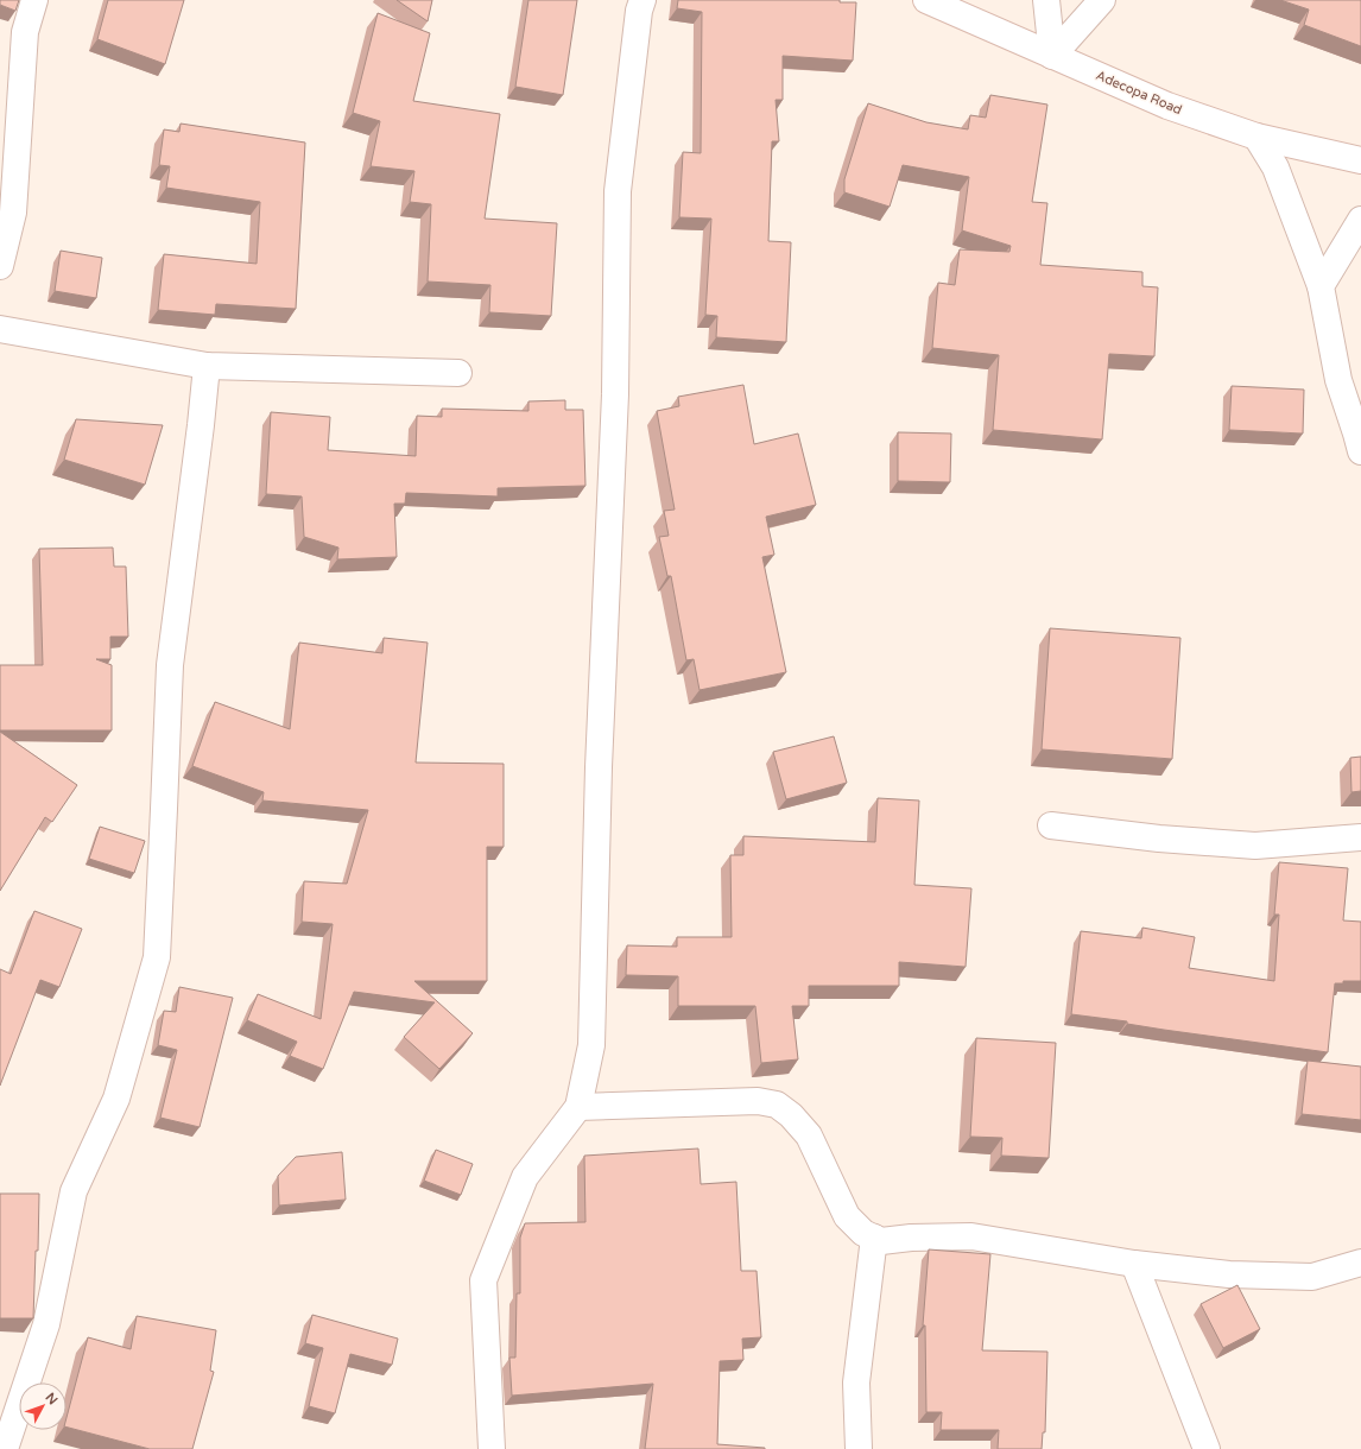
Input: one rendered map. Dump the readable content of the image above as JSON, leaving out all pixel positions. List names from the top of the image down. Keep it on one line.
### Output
{"streets":{"street":["Adecopa Road"]},"north":"top right"}
